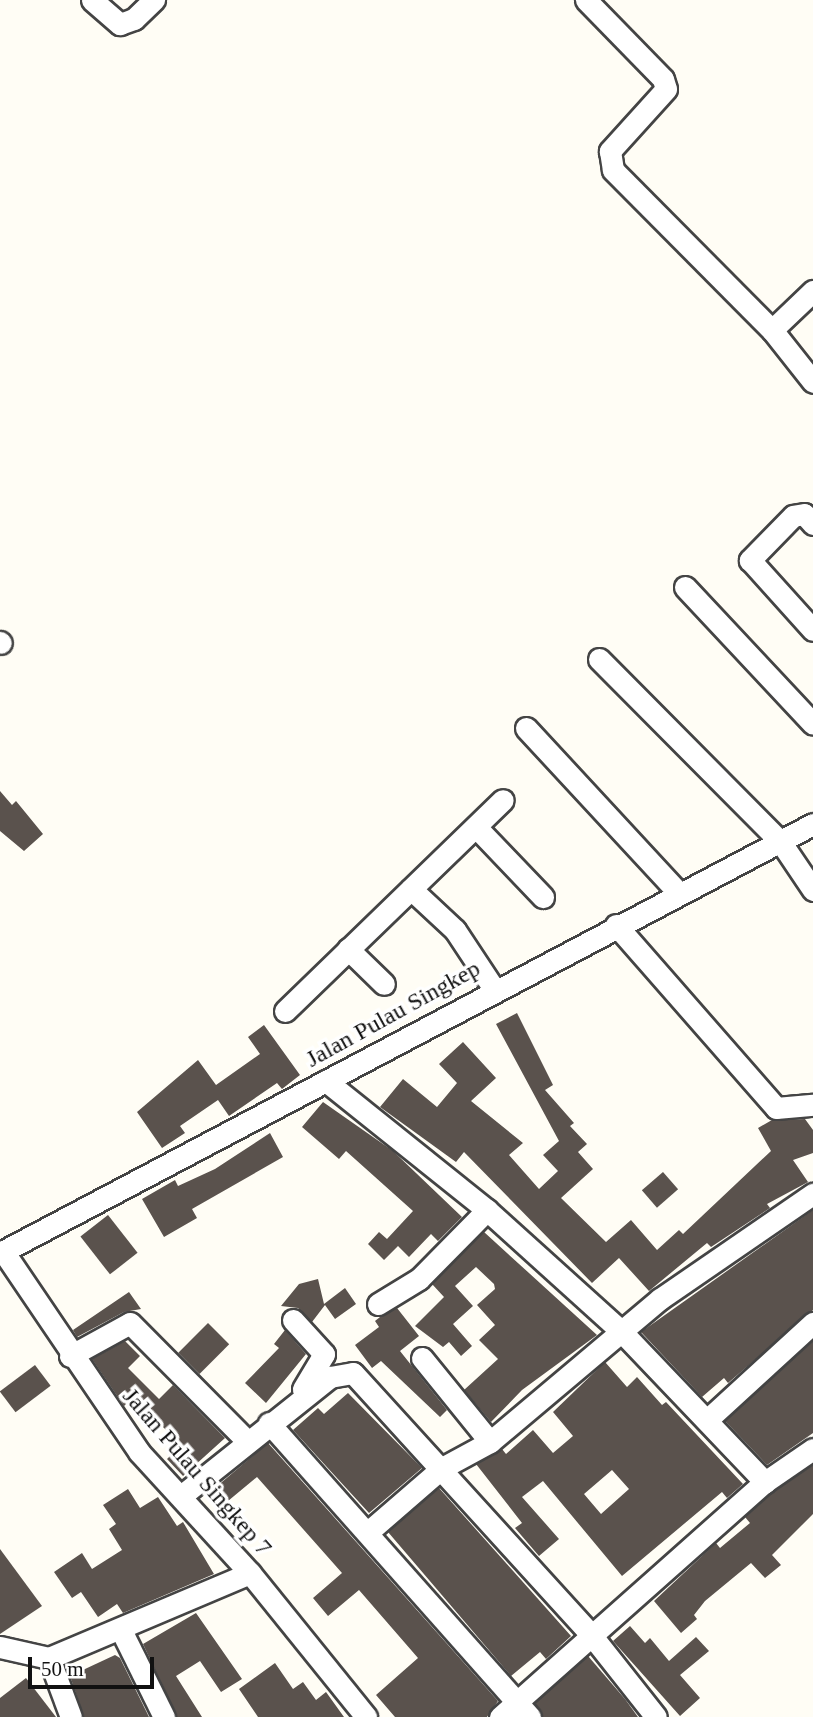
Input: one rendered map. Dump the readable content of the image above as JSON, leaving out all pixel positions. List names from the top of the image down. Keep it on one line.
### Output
{"streets":{"street":["Jalan Pulau Singkep","Jalan Pulau Singkep 7"]},"crossings":[["Jalan Pulau Singkep","Jalan Pulau Singkep 7"]],"scale_bar":"50 m"}
